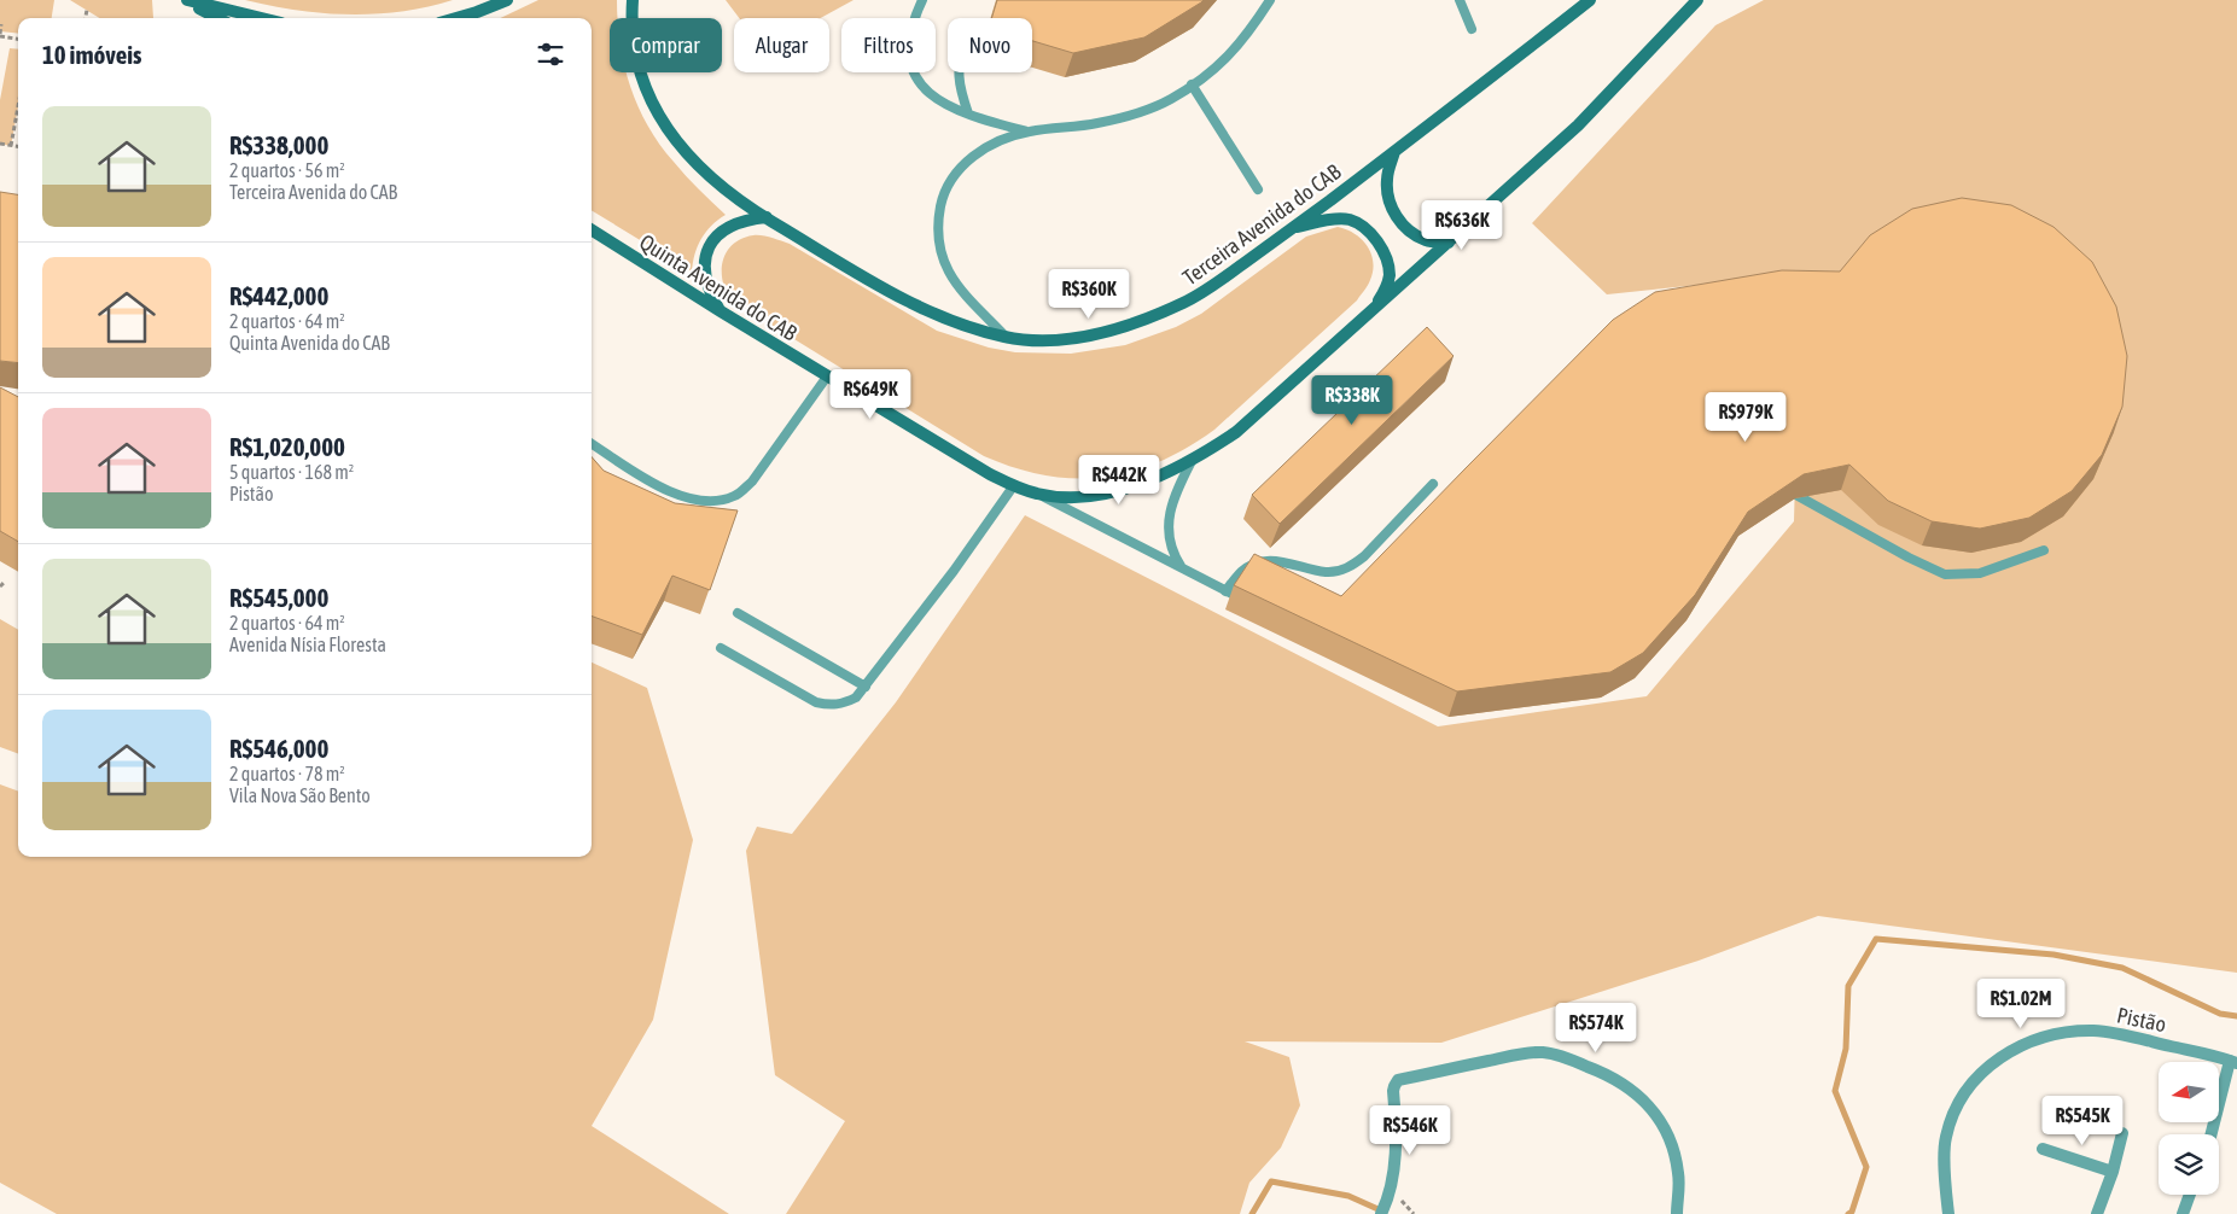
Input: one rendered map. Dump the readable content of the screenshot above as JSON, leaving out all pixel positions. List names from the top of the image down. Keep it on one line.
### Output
{"streets":{"main road":["Terceira Avenida do CAB","Quinta Avenida do CAB"],"street":["Pistão"]},"north":"left","page":{"chip":["Comprar","Alugar","Filtros","Novo"],"heading":"10 imóveis","list":[{"name":"R$338,000","note":"2 quartos · 56 m² · Terceira Avenida do CAB"},{"name":"R$442,000","note":"2 quartos · 64 m² · Quinta Avenida do CAB"},{"name":"R$1,020,000","note":"5 quartos · 168 m² · Pistão"},{"name":"R$545,000","note":"2 quartos · 64 m² · Avenida Nísia Floresta"},{"name":"R$546,000","note":"2 quartos · 78 m² · Vila Nova São Bento"}],"price":["R$636K","R$360K","R$649K","R$338K","R$979K","R$442K","R$1.02M","R$574K","R$545K","R$546K"]}}
